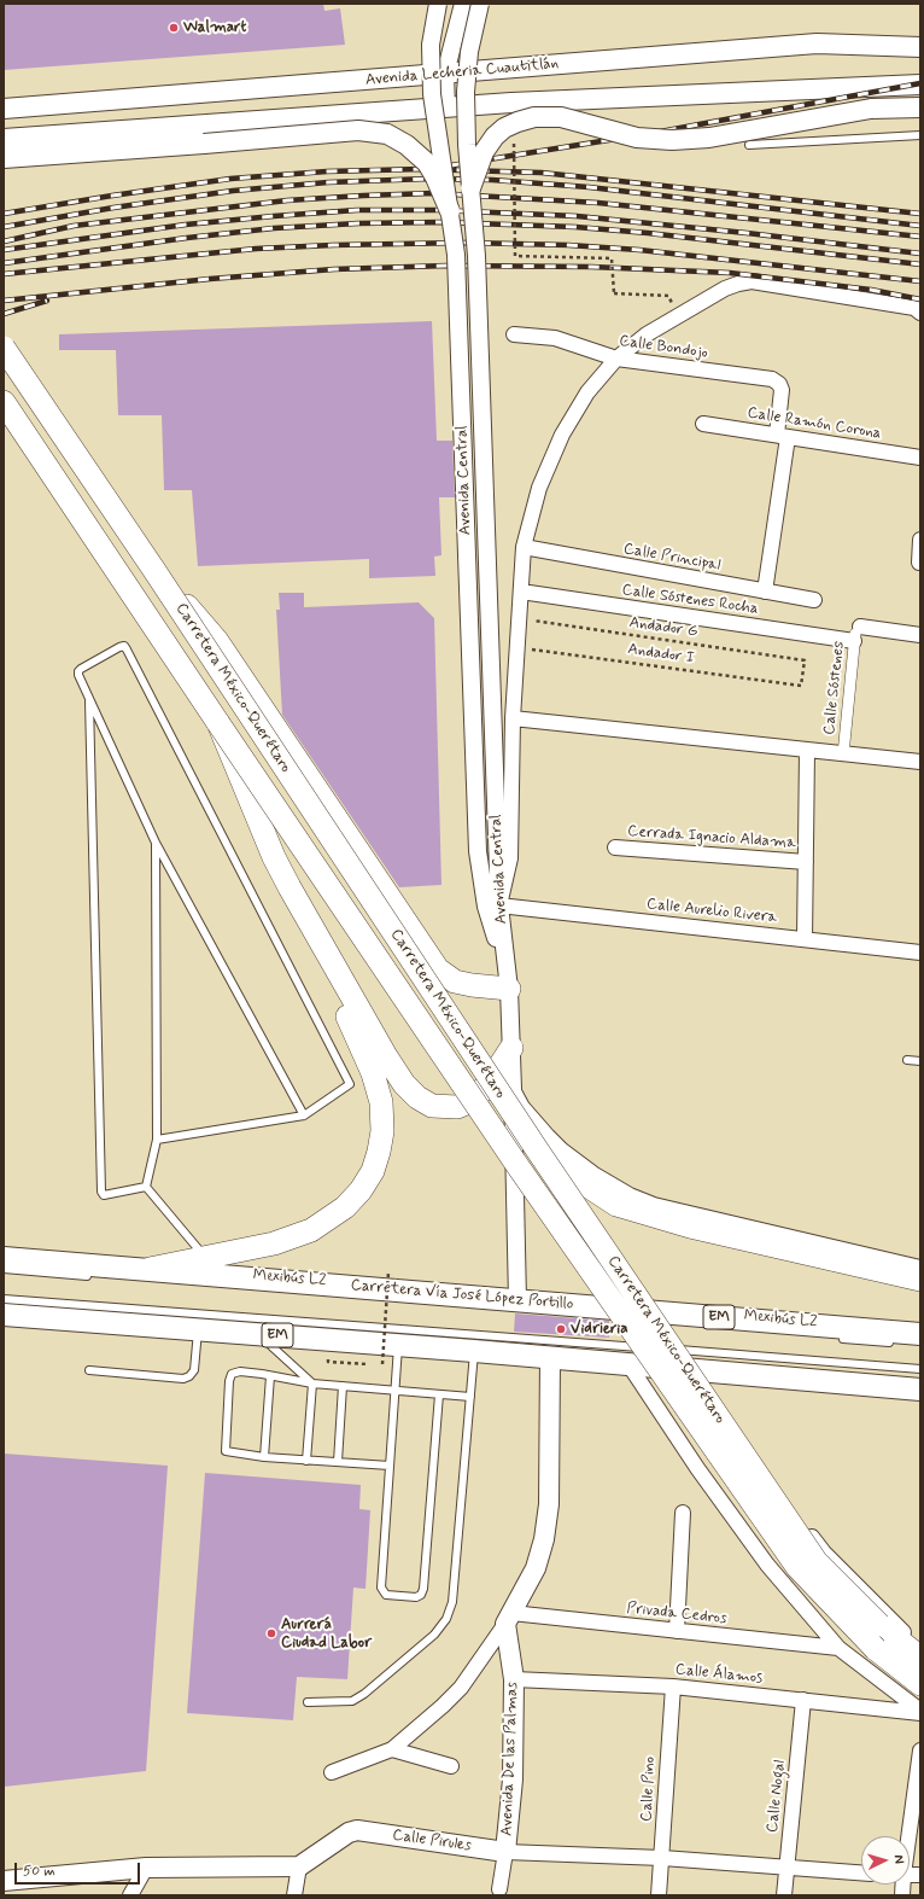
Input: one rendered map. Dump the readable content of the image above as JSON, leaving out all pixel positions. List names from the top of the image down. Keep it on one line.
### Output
{"streets":{"highway":["Carretera México-Querétaro"],"main road":["Avenida Lecheria Cuautitlán","Carretera Vía José López Portillo","EM","Avenida De las Palmas","Calle Pirules"],"street":["Calle Bondojo","Calle Ramón Corona","Avenida Central","Calle Principal","Calle Sóstenes Rocha","Calle Sóstenes","Cerrada Ignacio Aldama","Calle Aurelio Rivera","Privada Cedros","Calle Álamos","Calle Pino","Calle Nogal"],"lane":["Mexibús L2"],"path":["Andador G","Andador I"]},"crossings":[["Calle Bondojo","Calle Ramón Corona"],["Avenida Central","Calle Aurelio Rivera"],["Avenida Central","Carretera Vía José López Portillo"],["Calle Sóstenes Rocha","Calle Sóstenes"],["Andador G","Andador I"],["Privada Cedros","Avenida De las Palmas"],["Calle Álamos","Avenida De las Palmas"],["Calle Álamos","Calle Pino"],["Calle Álamos","Calle Nogal"],["Avenida De las Palmas","Calle Pirules"],["Calle Pino","Calle Pirules"],["Calle Nogal","Calle Pirules"]],"places":["Walmart","Vidrieria","Aurrerá Ciudad Labor"],"scale_bar":"50 m","north":"right"}
